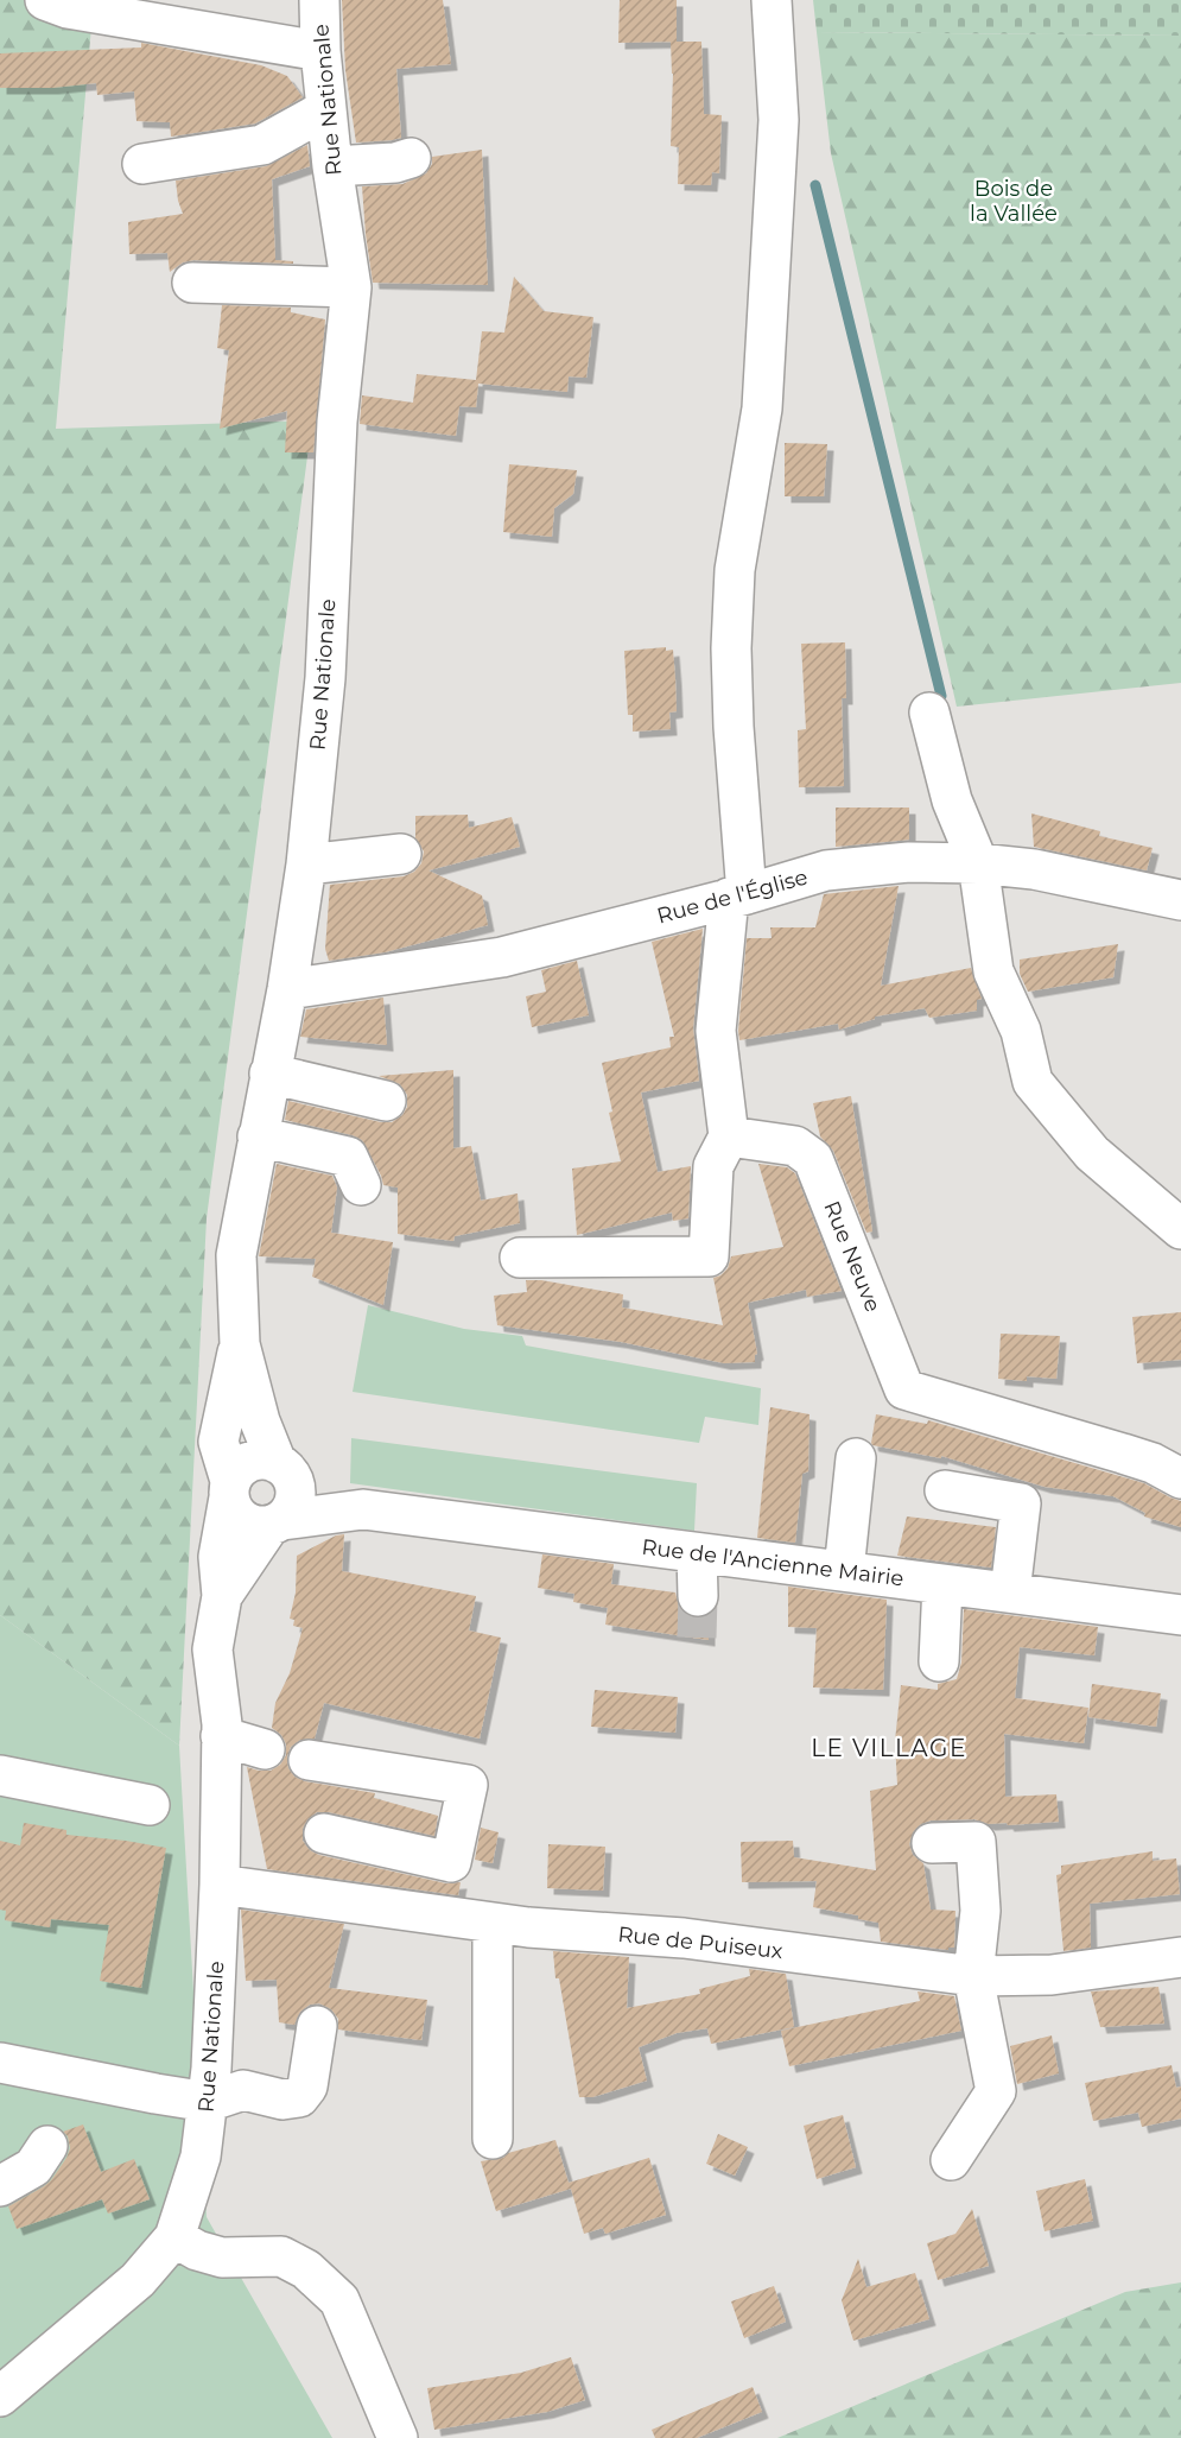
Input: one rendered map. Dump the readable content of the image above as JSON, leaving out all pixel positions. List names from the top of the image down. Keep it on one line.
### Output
{"streets":{"street":["Rue Nationale","Rue de l'Église","Rue Neuve","Rue de l'Ancienne Mairie","Rue de Puiseux"]},"crossings":[["Rue Nationale","Rue de l'Église"],["Rue Nationale","Rue de l'Ancienne Mairie"],["Rue Nationale","Rue de Puiseux"]],"districts":["LE VILLAGE"],"parks":["Bois de la Vallée"]}
